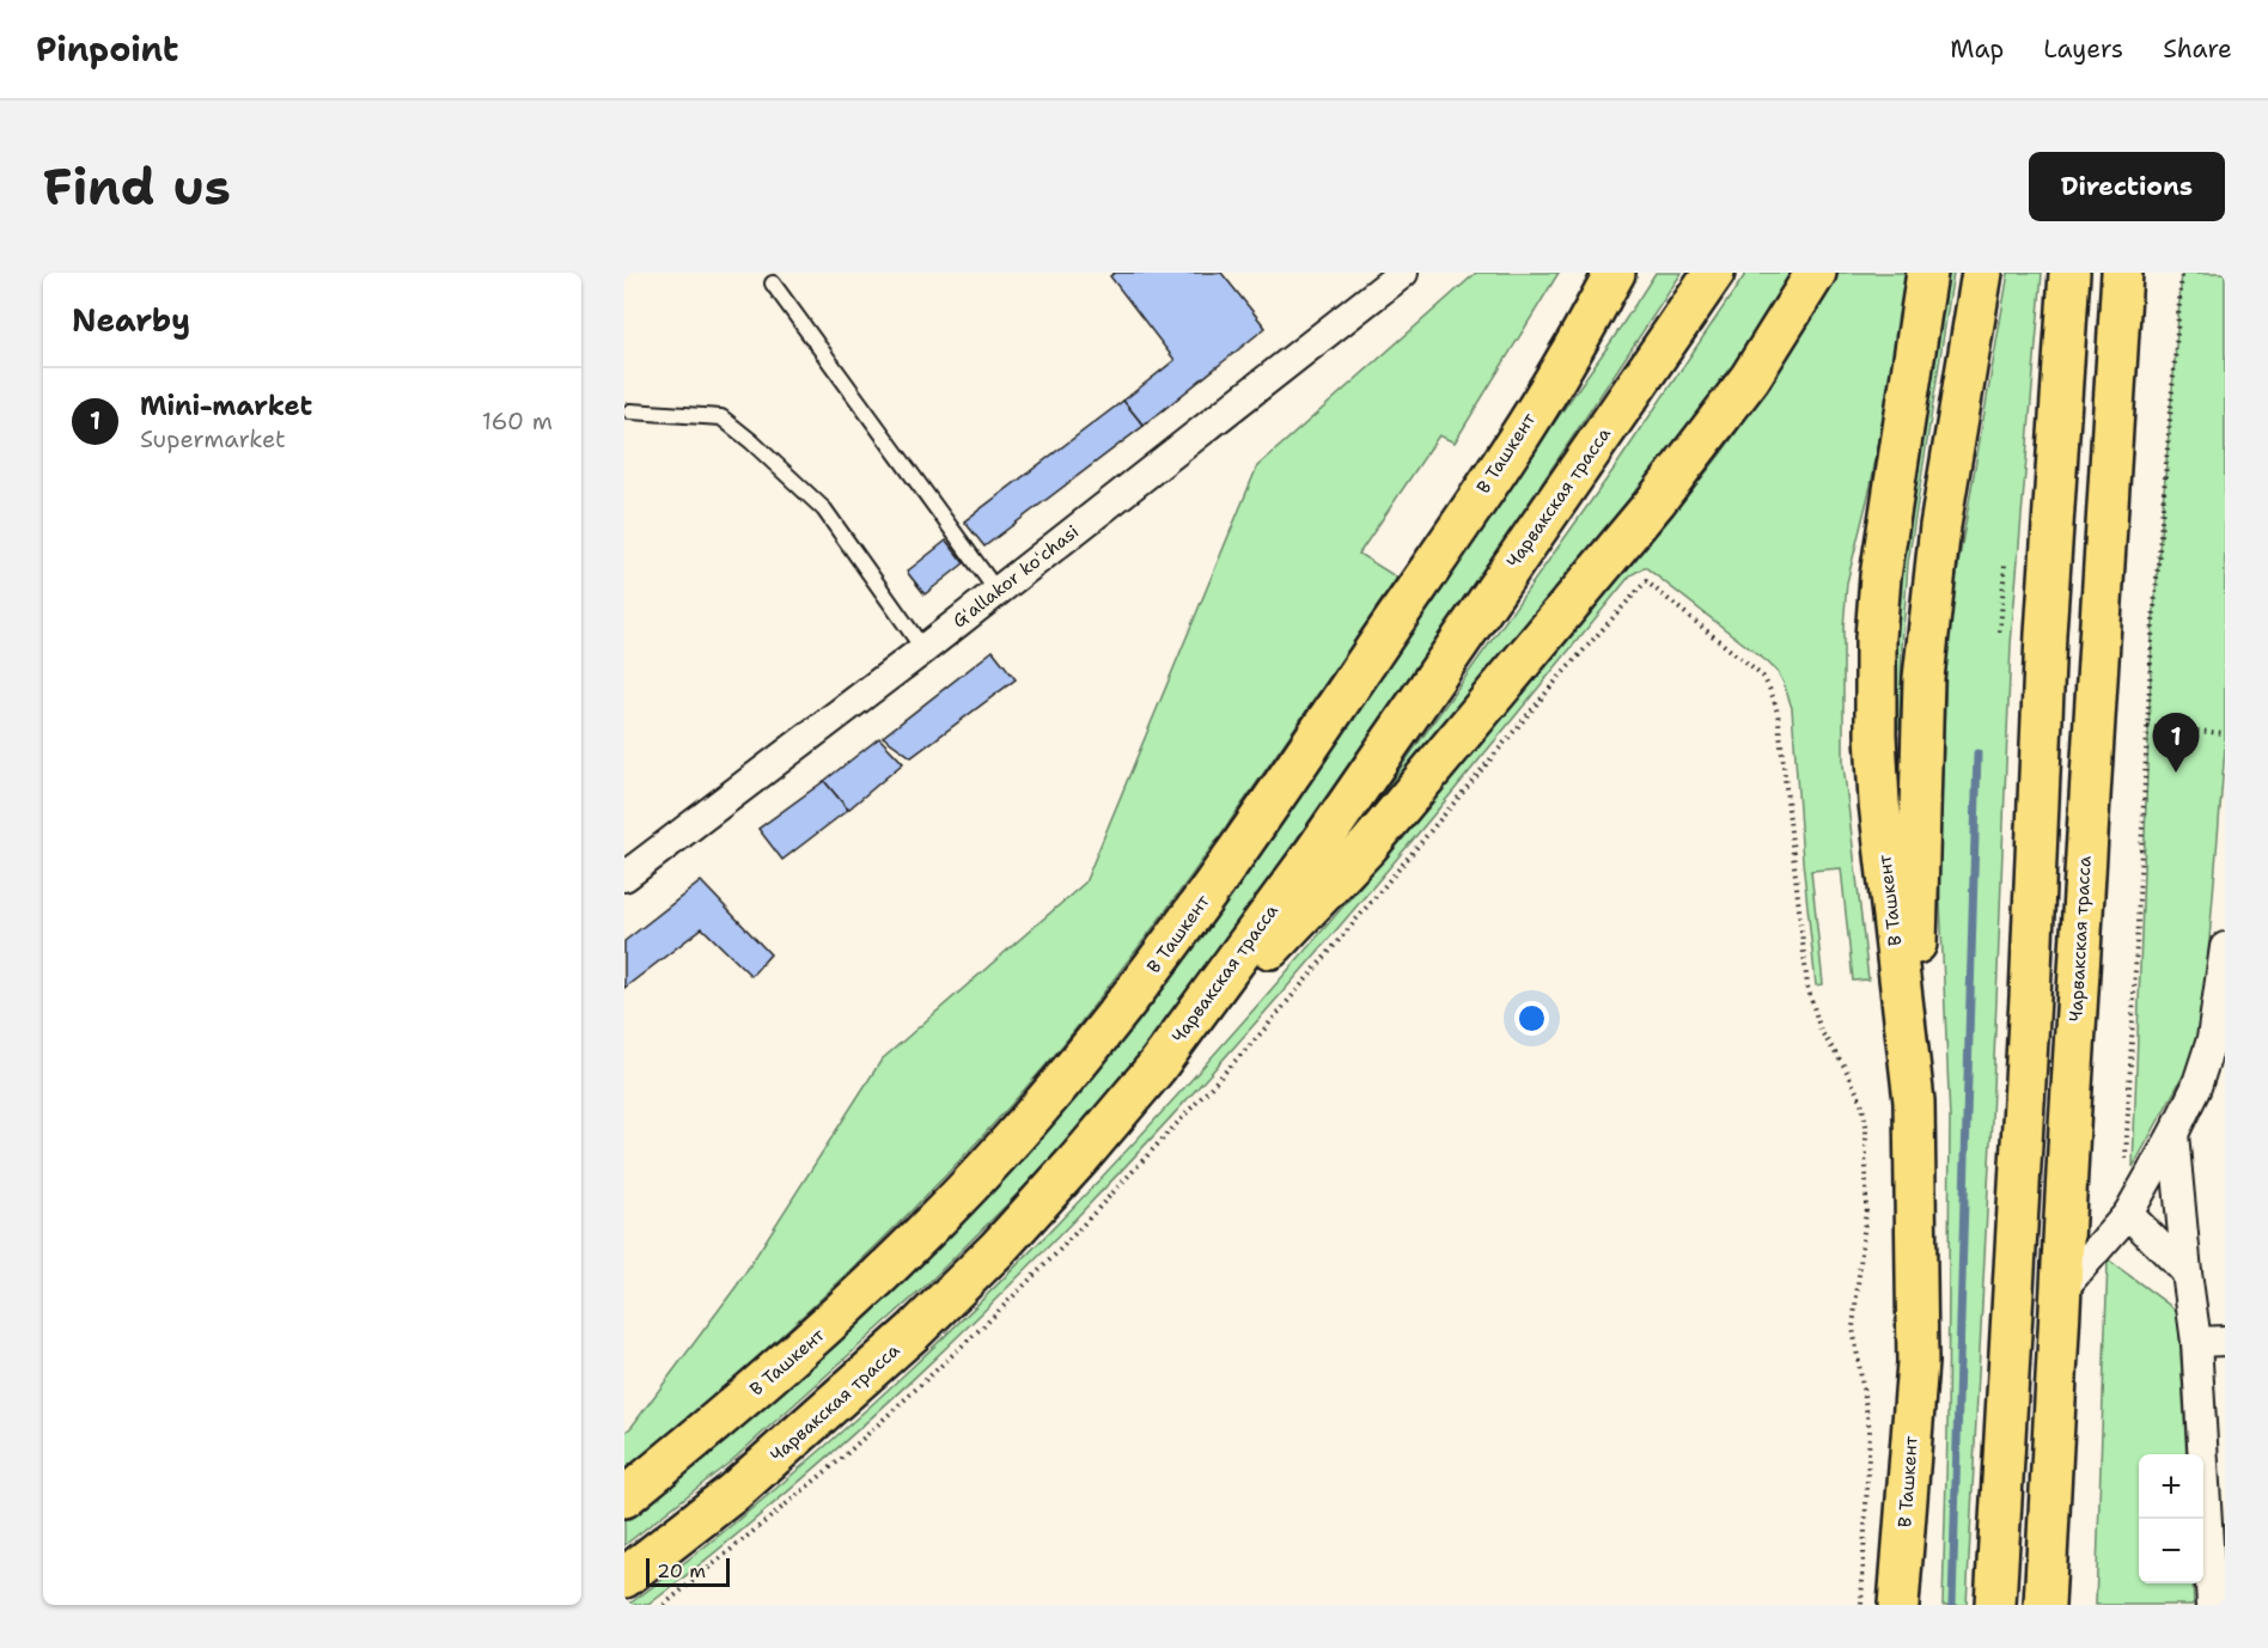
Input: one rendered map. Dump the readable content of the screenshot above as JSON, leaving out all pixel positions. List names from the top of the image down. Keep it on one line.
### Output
{"streets":{"main road":["В Ташкент","Чарвакская трасса"],"street":["Gʻallakor koʻchasi"]},"scale_bar":"20 m","page":{"header":"Pinpoint","nav":["Map","Layers","Share"],"buttons":"Directions","title":"Find us","heading":"Nearby","list":[{"mark":"1","name":"Mini-market","note":"Supermarket","value":"160 m"}],"pins":"1","map_buttons":["+","−"],"scale":"20 m"}}
